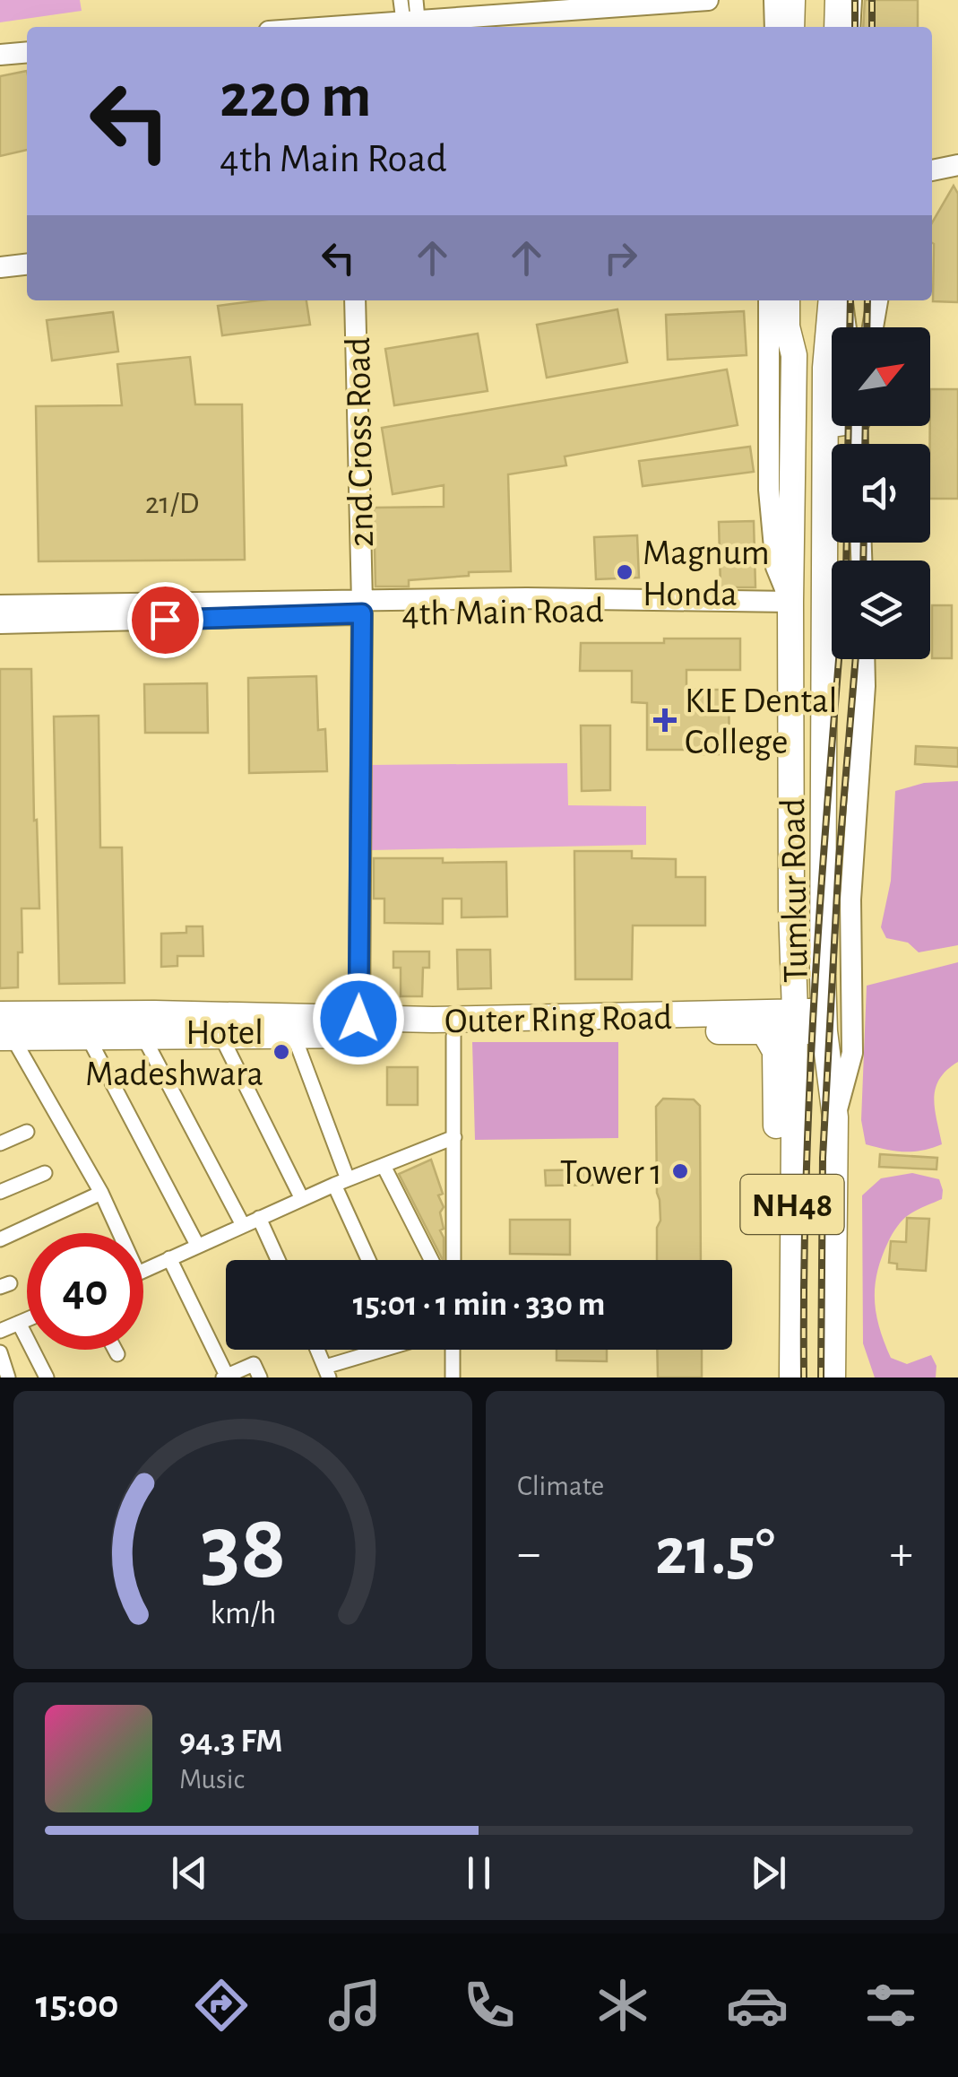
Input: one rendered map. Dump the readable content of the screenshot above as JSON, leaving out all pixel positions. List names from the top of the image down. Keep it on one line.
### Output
{"streets":{"highway":["Tumkur Road","Outer Ring Road","NH48"],"street":["2nd Cross Road","4th Main Road"]},"crossings":[["2nd Cross Road","4th Main Road"],["2nd Cross Road","Outer Ring Road"],["4th Main Road","Tumkur Road"],["Tumkur Road","Outer Ring Road"],["Tumkur Road","NH48"]],"places":{"other":["Magnum Honda","Hotel Madeshwara","Tower 1"],"health":["KLE Dental College"]},"house_numbers":["21/D"],"north":"top right","page":{"turn":["220 m","4th Main Road"],"limit":"40","trip":"15:01 · 1 min · 330 m","tile":"Climate","heat":["−","21.5°","+"],"song":["94.3 FM","Music"],"tabs":"15:00","gauge":["38","km/h"]}}
